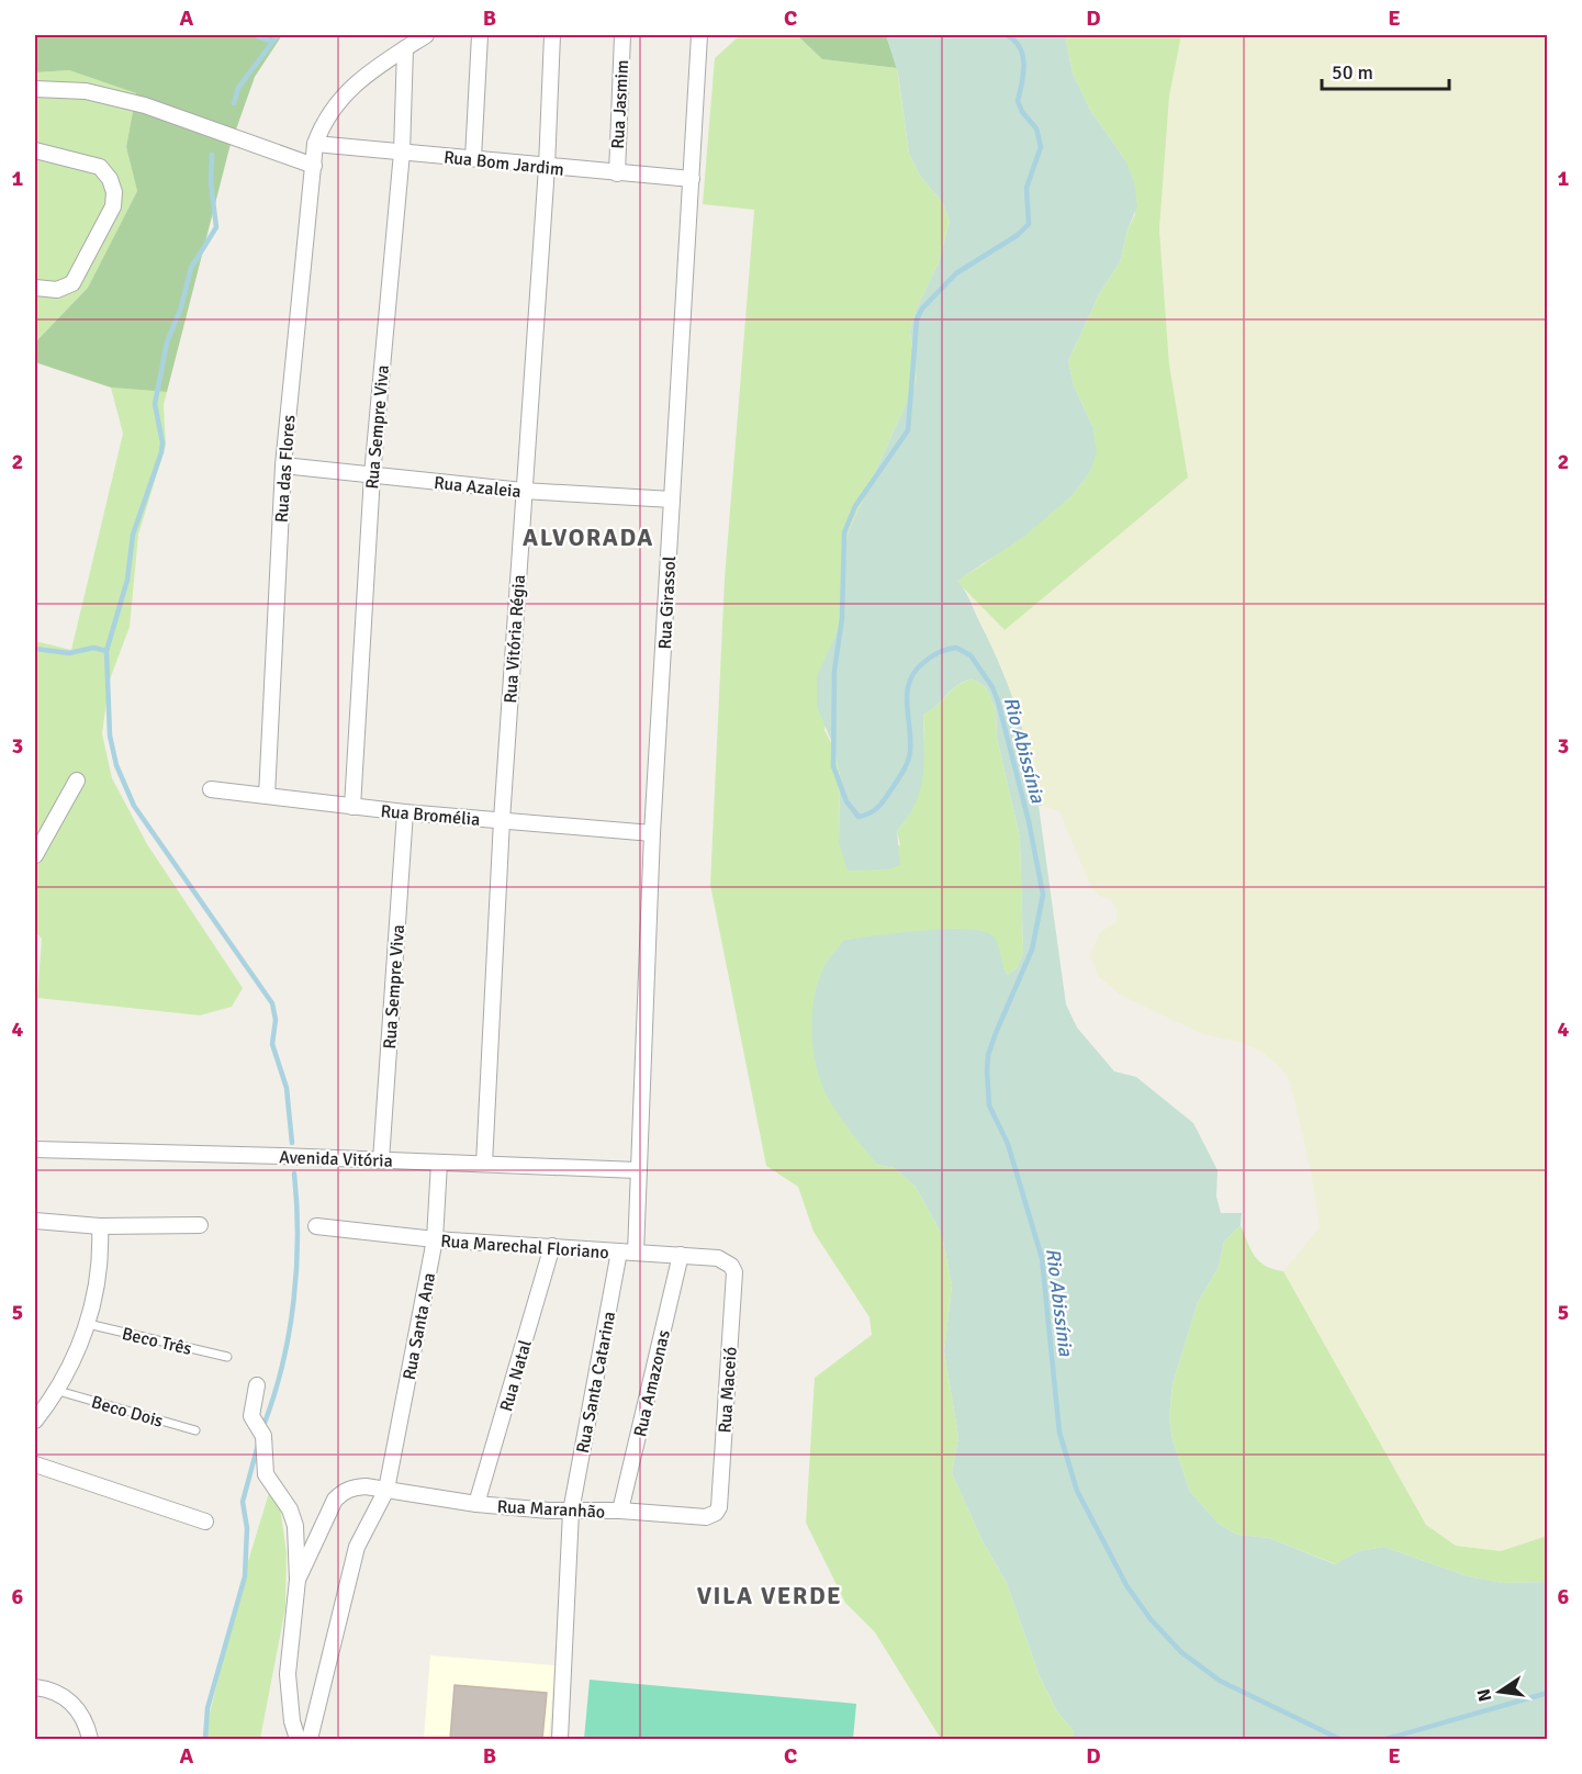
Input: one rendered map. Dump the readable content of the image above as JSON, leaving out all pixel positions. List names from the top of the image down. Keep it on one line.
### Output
{"streets":{"street":["Rua Jasmim","Rua Bom Jardim","Rua Sempre Viva","Rua das Flores","Rua Azaleia","Rua Girassol","Rua Vitória Régia","Rua Bromélia","Avenida Vitória","Rua Marechal Floriano","Rua Santa Ana","Rua Natal","Rua Santa Catarina","Rua Amazonas","Rua Maceió","Rua Maranhão"],"lane":["Beco Três","Beco Dois"]},"crossings":[["Rua Jasmim","Rua Bom Jardim"],["Rua Bom Jardim","Rua Sempre Viva"],["Rua Bom Jardim","Rua das Flores"],["Rua Bom Jardim","Rua Girassol"],["Rua Bom Jardim","Rua Vitória Régia"],["Rua Sempre Viva","Rua Azaleia"],["Rua Sempre Viva","Rua Bromélia"],["Rua Sempre Viva","Avenida Vitória"],["Rua das Flores","Rua Azaleia"],["Rua das Flores","Rua Bromélia"],["Rua Azaleia","Rua Girassol"],["Rua Azaleia","Rua Vitória Régia"],["Rua Girassol","Rua Bromélia"],["Rua Girassol","Avenida Vitória"],["Rua Girassol","Rua Marechal Floriano"],["Rua Vitória Régia","Rua Bromélia"],["Rua Vitória Régia","Avenida Vitória"],["Avenida Vitória","Rua Santa Ana"],["Rua Marechal Floriano","Rua Santa Ana"],["Rua Marechal Floriano","Rua Natal"],["Rua Marechal Floriano","Rua Santa Catarina"],["Rua Marechal Floriano","Rua Amazonas"],["Rua Marechal Floriano","Rua Maceió"],["Rua Santa Ana","Rua Maranhão"],["Rua Natal","Rua Maranhão"],["Rua Santa Catarina","Rua Maranhão"],["Rua Amazonas","Rua Maranhão"],["Rua Maceió","Rua Maranhão"]],"districts":["ALVORADA","VILA VERDE"],"water":["Rio Abissínia"],"scale_bar":"50 m","north":"left","grid":{"columns":["A","B","C","D","E"],"rows":["1","2","3","4","5","6"]}}
